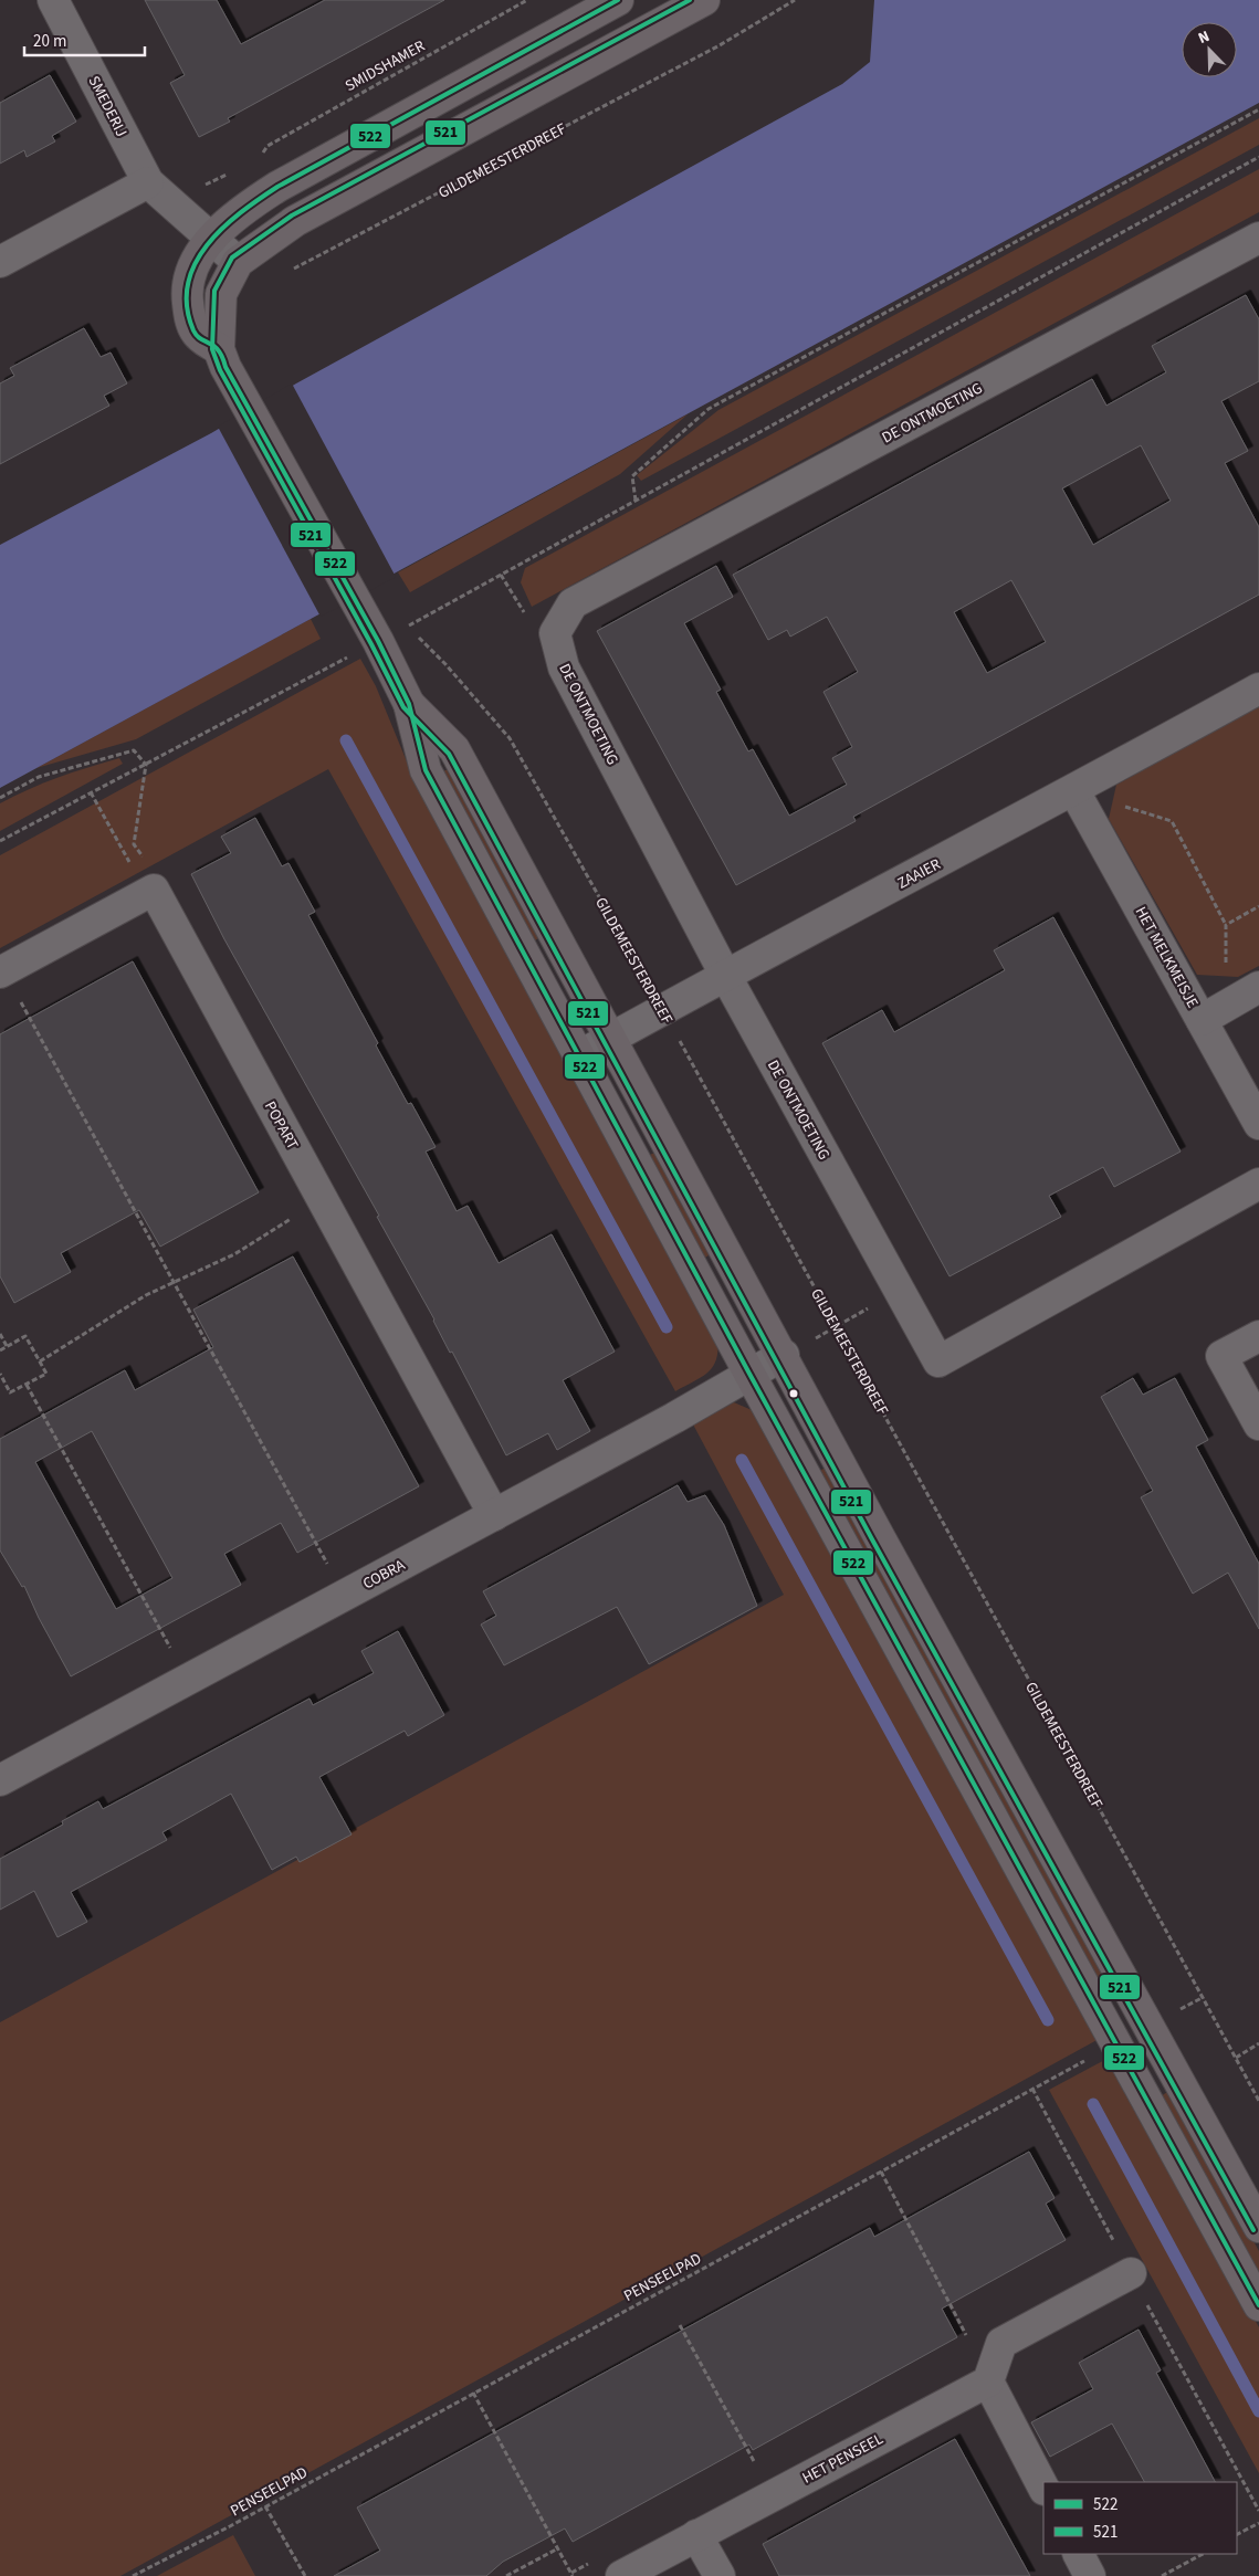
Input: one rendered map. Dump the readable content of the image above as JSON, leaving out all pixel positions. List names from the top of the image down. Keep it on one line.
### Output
{"streets":{"street":["SMEDERIJ","DE ONTMOETING","ZAAIER","HET MELKMEISJE","POPART","COBRA","HET PENSEEL"],"path":["SMIDSHAMER","GILDEMEESTERDREEF","PENSEELPAD"]},"crossings":[["GILDEMEESTERDREEF","ZAAIER"],["DE ONTMOETING","ZAAIER"],["ZAAIER","HET MELKMEISJE"],["POPART","COBRA"]],"lines":["transit line 522","transit line 521"],"legend":["522","521"],"scale_bar":"20 m","north":"top left"}
